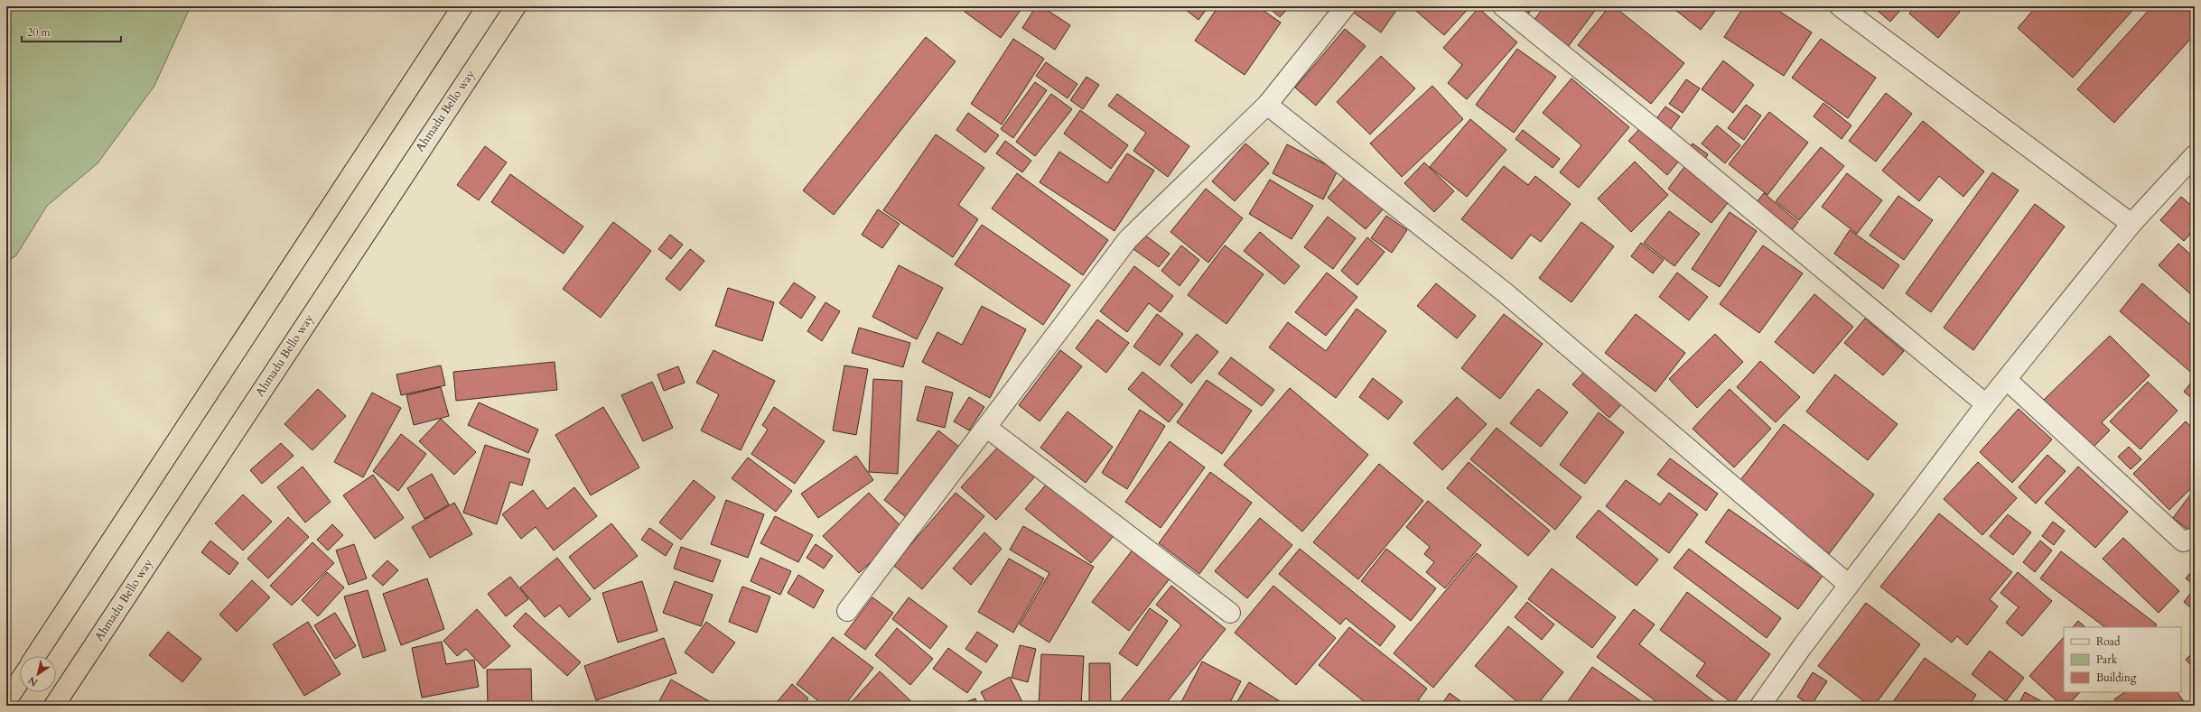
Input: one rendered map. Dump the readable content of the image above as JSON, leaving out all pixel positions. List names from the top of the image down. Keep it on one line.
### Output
{"streets":{"highway":["Ahmadu Bello way"]},"legend":["Road","Park","Building"],"scale_bar":"20 m","north":"bottom left"}
